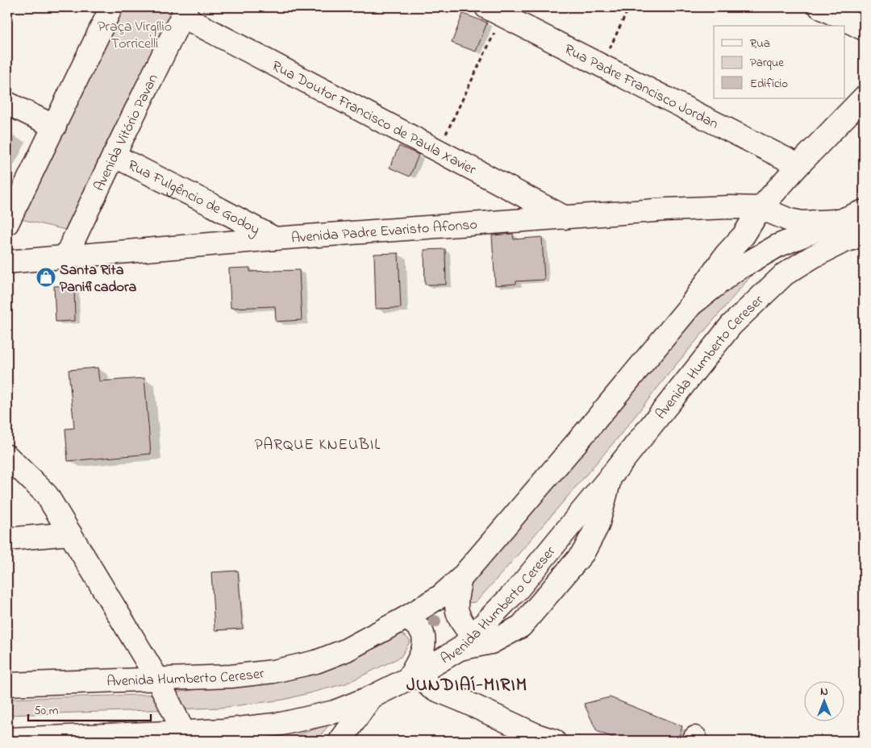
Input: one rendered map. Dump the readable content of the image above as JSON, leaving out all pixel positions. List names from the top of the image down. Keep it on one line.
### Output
{"streets":{"street":["Rua Padre Francisco Jordan","Rua Doutor Francisco de Paula Xavier","Avenida Vitório Pavan","Rua Fulgêncio de Godoy","Avenida Padre Evaristo Afonso","Avenida Humberto Cereser"]},"crossings":[["Rua Doutor Francisco de Paula Xavier","Avenida Vitório Pavan"],["Rua Doutor Francisco de Paula Xavier","Avenida Padre Evaristo Afonso"],["Avenida Vitório Pavan","Rua Fulgêncio de Godoy"],["Avenida Vitório Pavan","Avenida Padre Evaristo Afonso"],["Rua Fulgêncio de Godoy","Avenida Padre Evaristo Afonso"]],"districts":["PARQUE KNEUBIL","JUNDIAÍ-MIRIM"],"parks":["Praça Virgílio Torricelli"],"places":{"shop":["Santa Rita Panificadora"]},"legend":["Rua","Parque","Edifício"],"scale_bar":"50 m","north":"top"}
